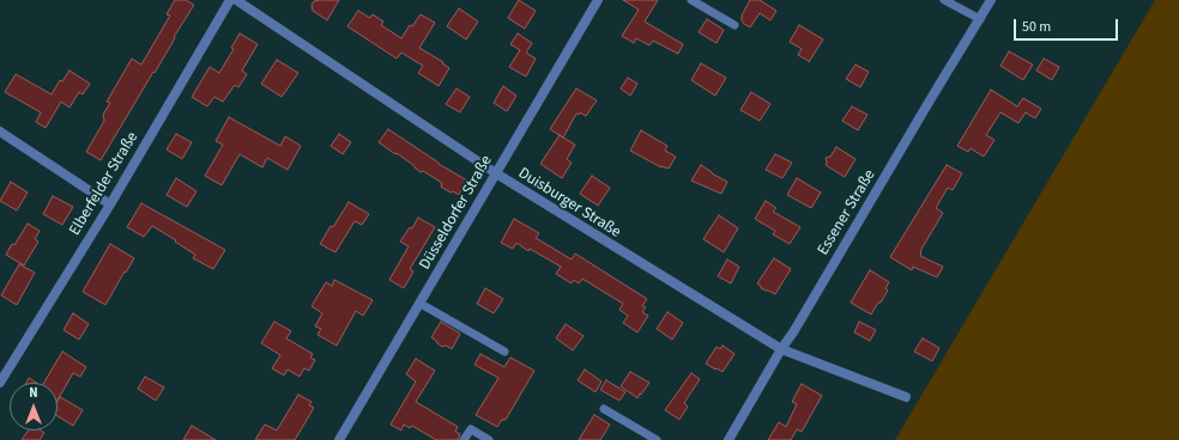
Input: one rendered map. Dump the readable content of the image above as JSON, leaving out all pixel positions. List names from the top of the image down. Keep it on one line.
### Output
{"streets":{"street":["Elberfelder Straße","Duisburger Straße","Düsseldorfer Straße","Essener Straße"]},"crossings":[["Duisburger Straße","Düsseldorfer Straße"],["Duisburger Straße","Essener Straße"]],"scale_bar":"50 m","north":"top"}
